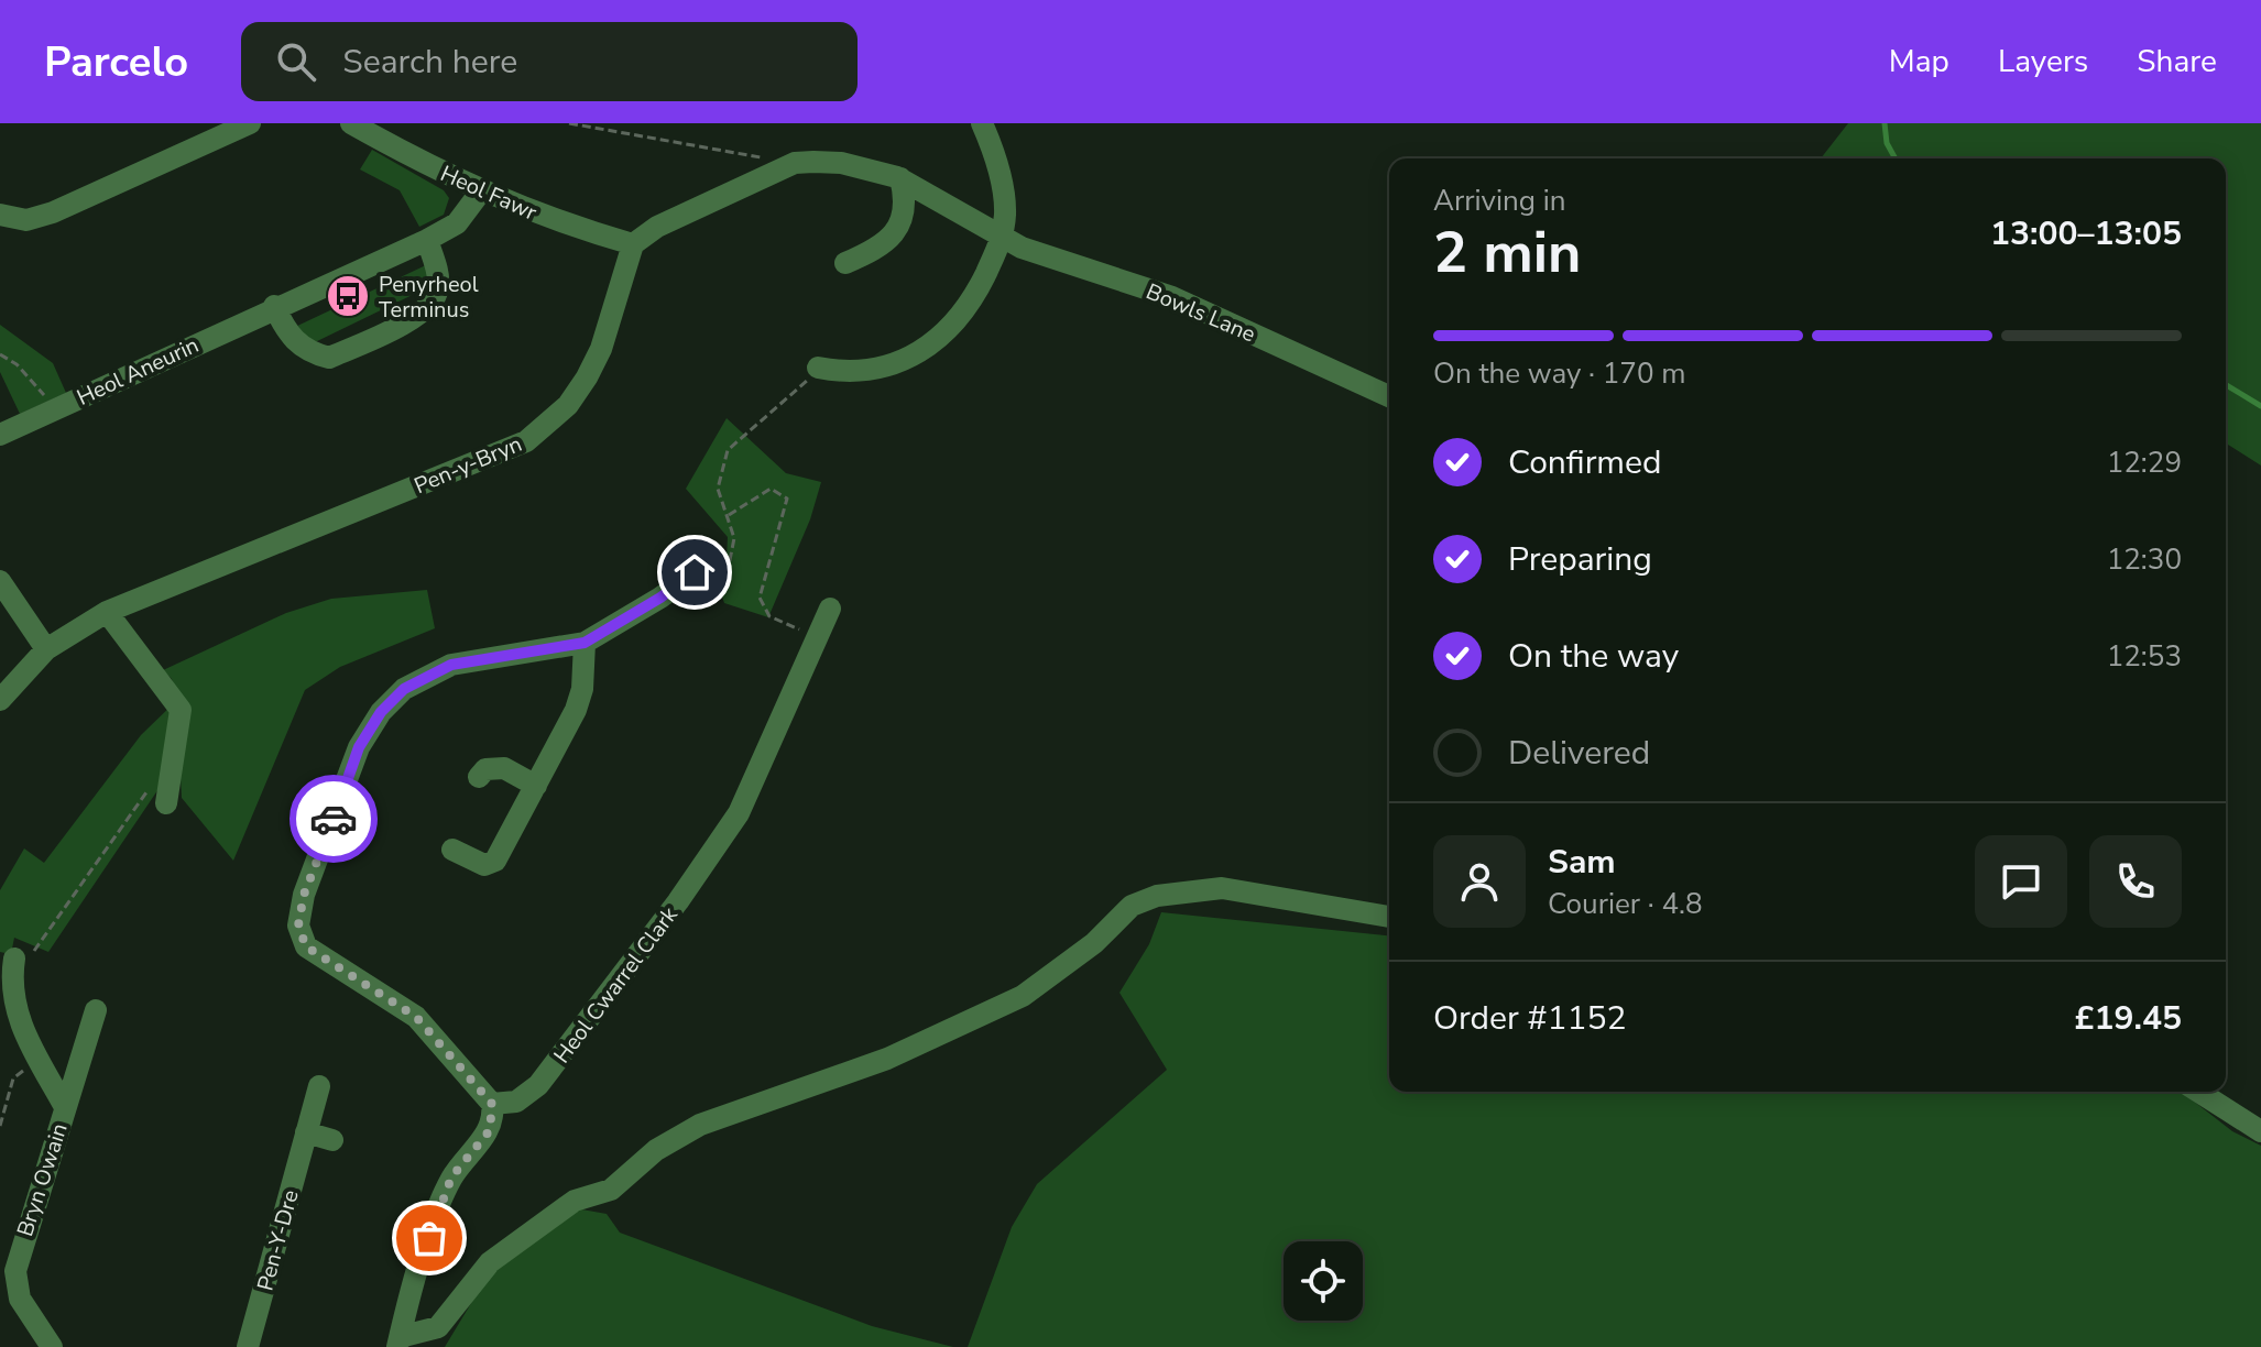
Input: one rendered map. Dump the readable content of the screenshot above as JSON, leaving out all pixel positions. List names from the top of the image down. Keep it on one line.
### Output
{"streets":{"street":["Heol Fawr","Bowls Lane","Heol Aneurin","Pen-y-Bryn","Heol Cwarrel Clark","Bryn Owain","Pen-Y-Dre"]},"crossings":[["Heol Fawr","Heol Aneurin"],["Heol Fawr","Pen-y-Bryn"]],"places":{"bus stop":["Penyrheol Terminus"]},"page":{"header":"Parcelo","search":"Search here","nav":["Map","Layers","Share"],"heading":["2 min","Arriving in","13:00–13:05"],"panel":["Sam","Courier · 4.8","Order #1152","£19.45"],"bar":"On the way · 170 m","list":[["Confirmed","12:29"],["Preparing","12:30"],["On the way","12:53"],"Delivered"]}}
